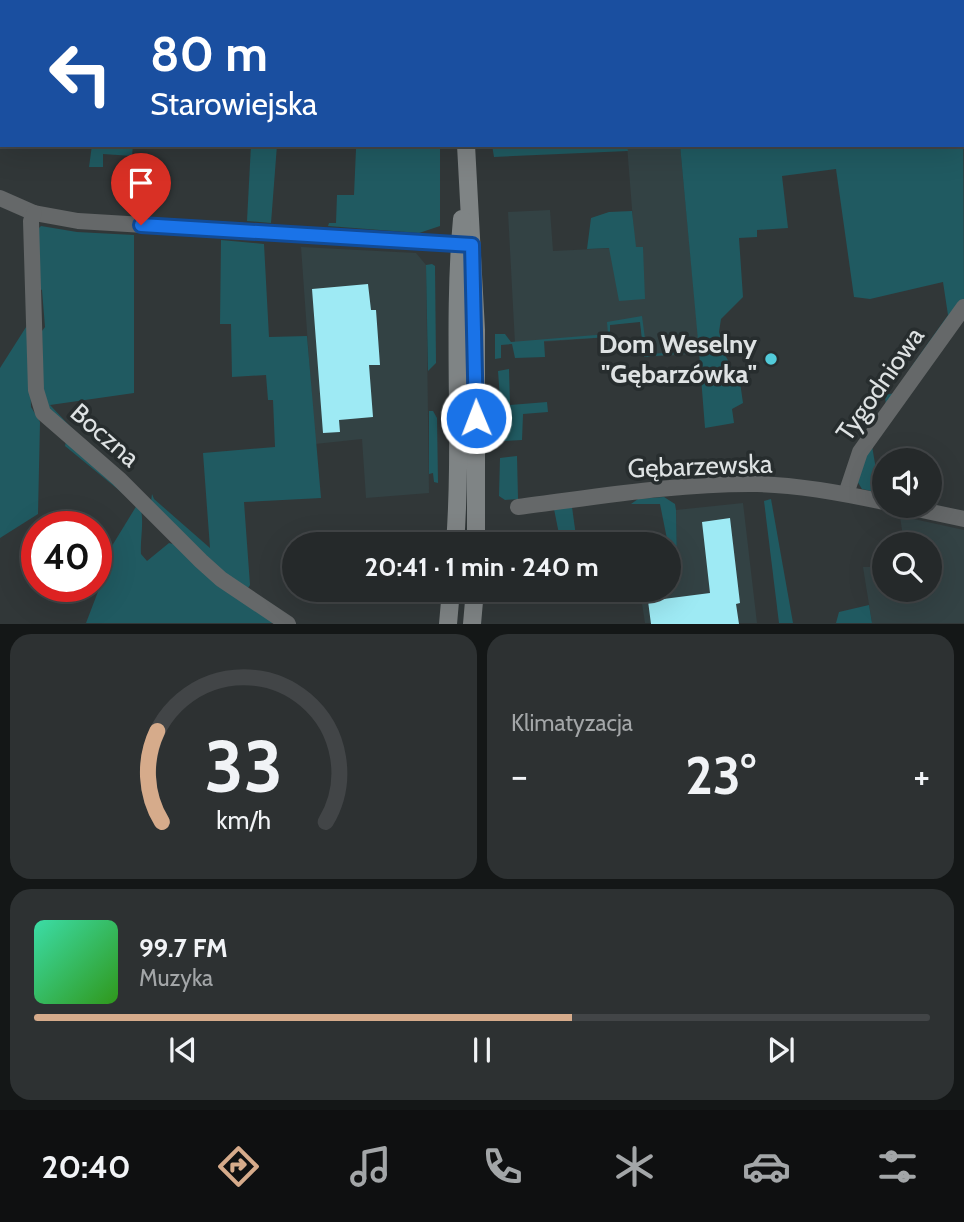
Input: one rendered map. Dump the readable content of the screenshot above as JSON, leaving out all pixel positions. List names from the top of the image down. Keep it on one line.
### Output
{"streets":{"street":["Tygodniowa","Boczna","Gębarzewska"]},"crossings":[["Tygodniowa","Gębarzewska"]],"places":["Dom Weselny \"Gębarzówka\""],"page":{"turn":["80 m","Starowiejska"],"limit":"40","trip":"20:41 · 1 min · 240 m","tile":"Klimatyzacja","heat":["−","23°","+"],"song":["99.7 FM","Muzyka"],"tabs":"20:40","gauge":["33","km/h"]}}
